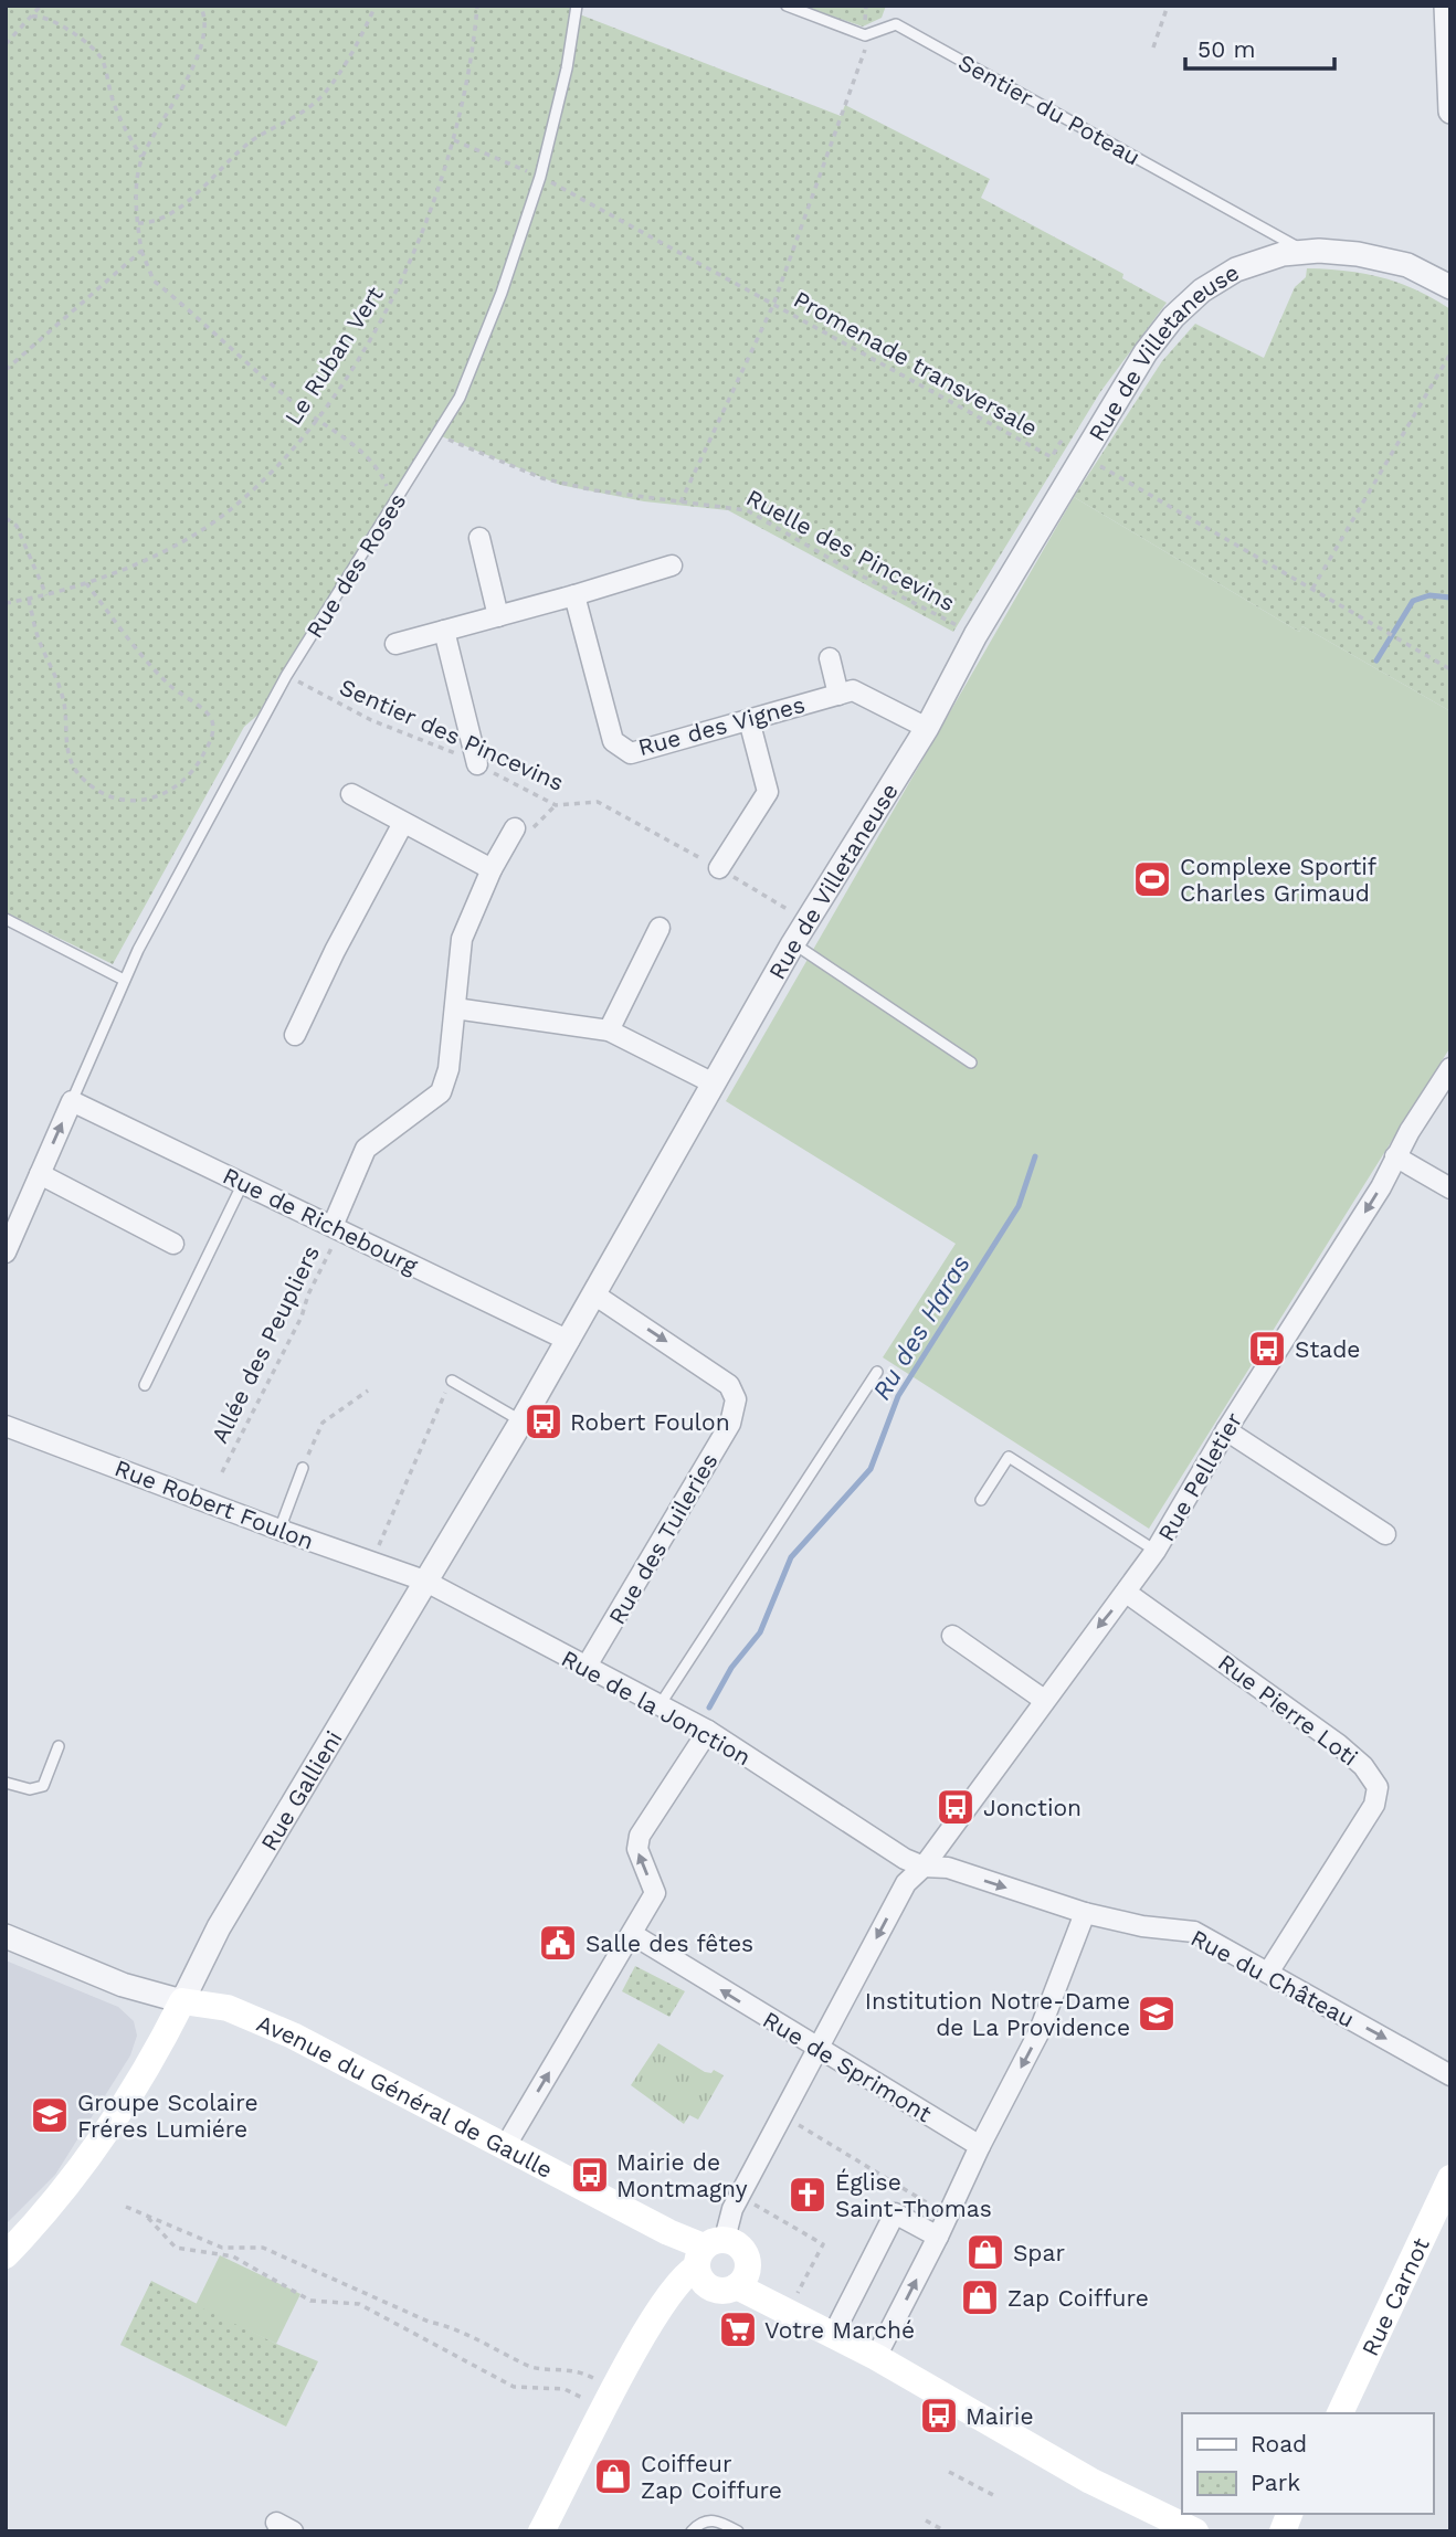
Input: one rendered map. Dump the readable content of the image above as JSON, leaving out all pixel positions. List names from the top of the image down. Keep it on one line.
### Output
{"streets":{"main road":["Avenue du Général de Gaulle","Rue Carnot"],"street":["Rue de Villetaneuse","Rue des Vignes","Rue de Richebourg","Rue Pelletier","Rue Robert Foulon","Rue des Tuileries","Rue de la Jonction","Rue Pierre Loti","Rue Gallieni","Rue du Château","Rue de Sprimont"],"lane":["Sentier du Poteau","Rue des Roses"],"path":["Le Ruban Vert","Promenade transversale","Ruelle des Pincevins","Sentier des Pincevins","Allée des Peupliers"]},"crossings":[["Sentier du Poteau","Rue de Villetaneuse"],["Le Ruban Vert","Promenade transversale"],["Rue de Villetaneuse","Promenade transversale"],["Rue de Villetaneuse","Ruelle des Pincevins"],["Rue de Villetaneuse","Rue des Vignes"],["Rue de Villetaneuse","Sentier des Pincevins"],["Rue de Villetaneuse","Rue de Richebourg"],["Rue de Villetaneuse","Rue Robert Foulon"],["Rue de Villetaneuse","Rue des Tuileries"],["Rue de Villetaneuse","Rue de la Jonction"],["Rue de Villetaneuse","Rue Gallieni"],["Promenade transversale","Rue des Roses"],["Ruelle des Pincevins","Rue des Roses"],["Rue des Roses","Sentier des Pincevins"],["Rue des Roses","Rue de Richebourg"],["Rue de Richebourg","Allée des Peupliers"],["Rue Pelletier","Rue de la Jonction"],["Rue Pelletier","Rue Pierre Loti"],["Rue Pelletier","Rue du Château"],["Rue Pelletier","Rue de Sprimont"],["Rue Pelletier","Avenue du Général de Gaulle"],["Rue Robert Foulon","Rue de la Jonction"],["Rue Robert Foulon","Rue Gallieni"],["Rue des Tuileries","Rue de la Jonction"],["Rue de la Jonction","Rue Gallieni"],["Rue de la Jonction","Rue du Château"],["Rue Pierre Loti","Rue du Château"],["Rue Gallieni","Avenue du Général de Gaulle"]],"one_way":["Rue Pelletier","Rue du Château","Rue de Sprimont"],"water":["Ru des Haras"],"places":{"sports":["Complexe Sportif Charles Grimaud"],"bus stop":["Stade","Robert Foulon","Jonction","Mairie de Montmagny","Mairie"],"public building":["Salle des fêtes"],"school or university":["Institution Notre-Dame de La Providence","Groupe Scolaire Fréres Lumiére"],"church":["Église Saint-Thomas"],"shop":["Spar","Zap Coiffure","Coiffeur Zap Coiffure"],"supermarket":["Votre Marché"]},"legend":["Road","Park"],"scale_bar":"50 m"}
